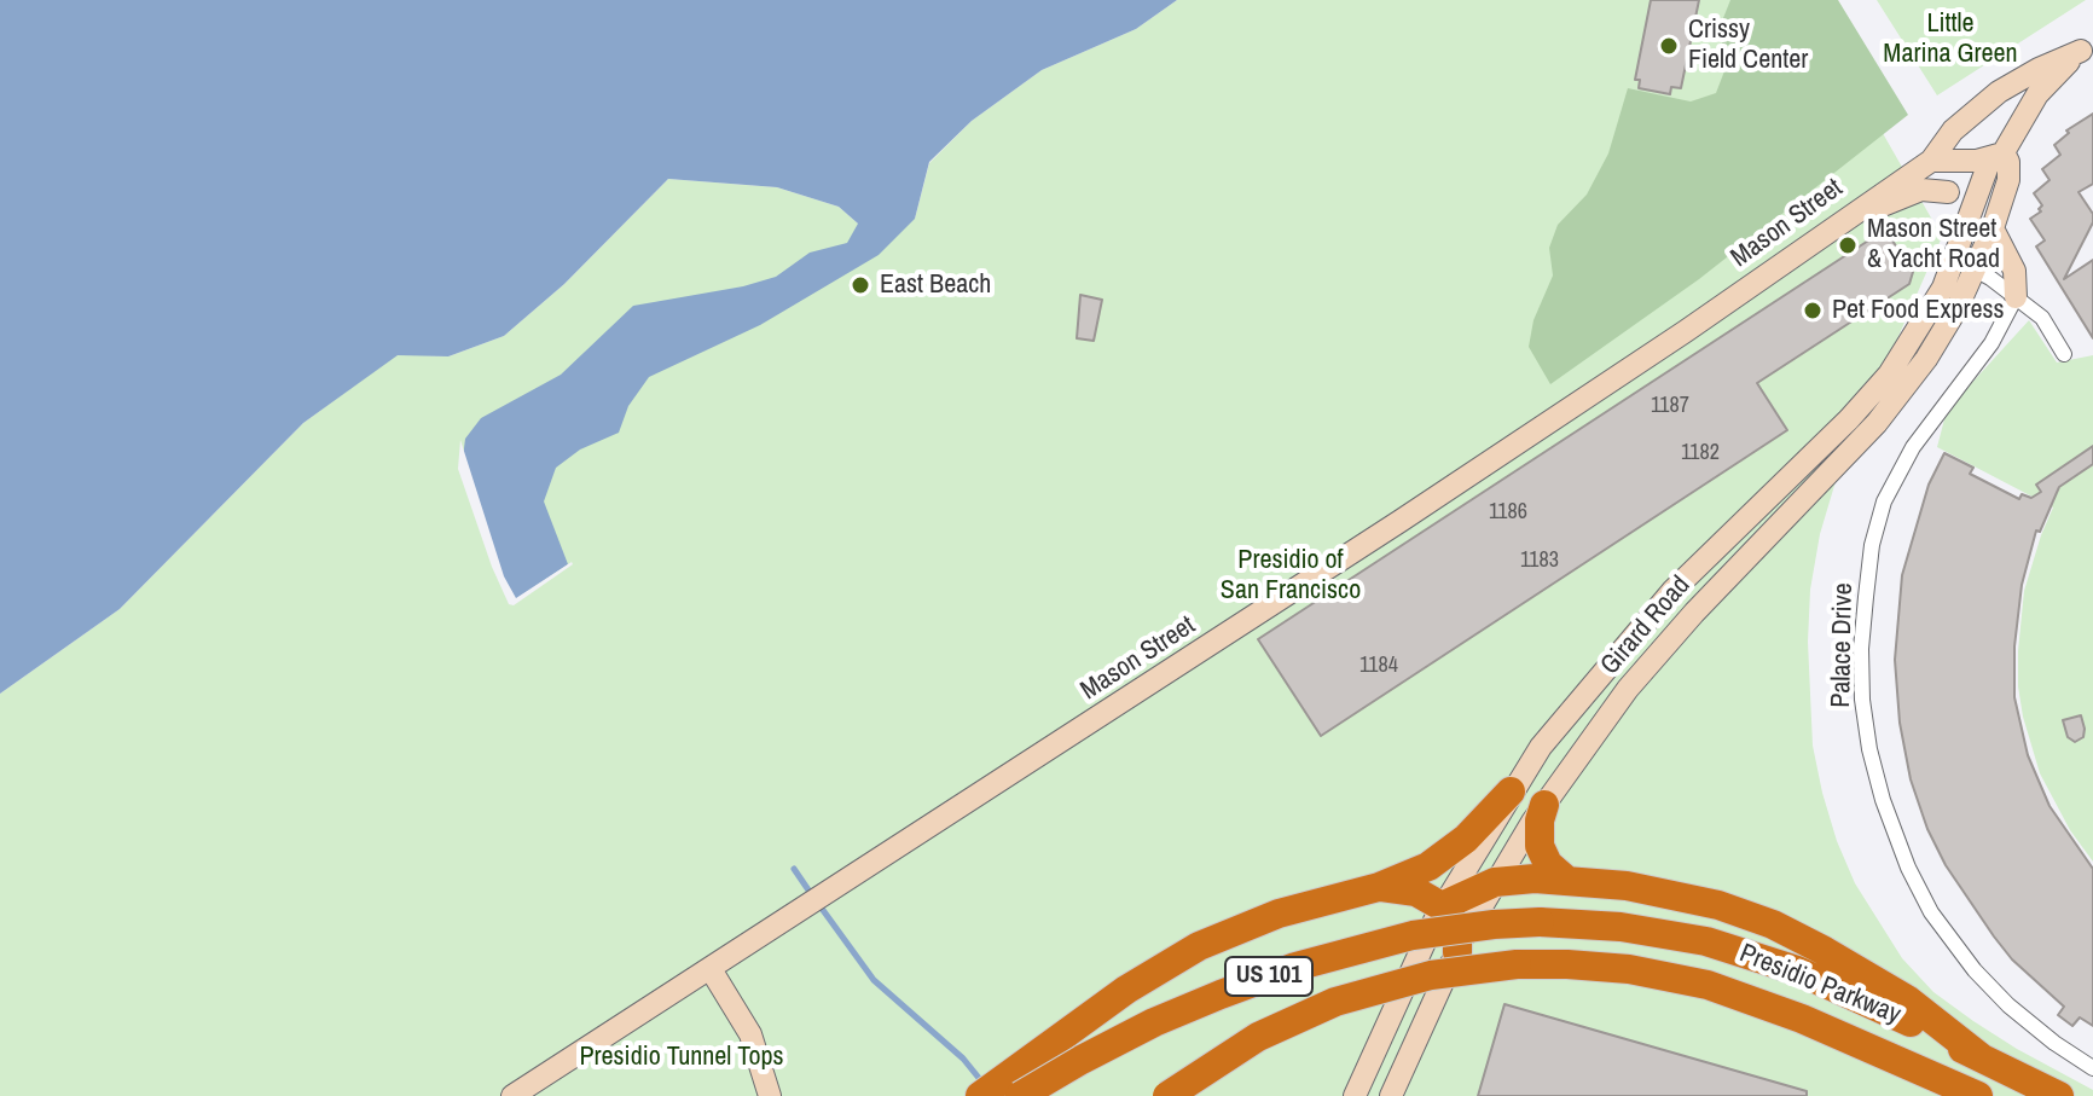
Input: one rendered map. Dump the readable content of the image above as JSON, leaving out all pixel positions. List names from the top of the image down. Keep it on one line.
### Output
{"streets":{"highway":["US 101","Presidio Parkway"],"main road":["Mason Street","Girard Road"],"street":["Palace Drive"]},"crossings":[["Mason Street","Girard Road"]],"parks":["Little Marina Green","Presidio of San Francisco","Presidio Tunnel Tops"],"places":["Crissy Field Center","Mason Street & Yacht Road","East Beach","Pet Food Express"],"house_numbers":["1187","1182","1186","1183","1184"]}
